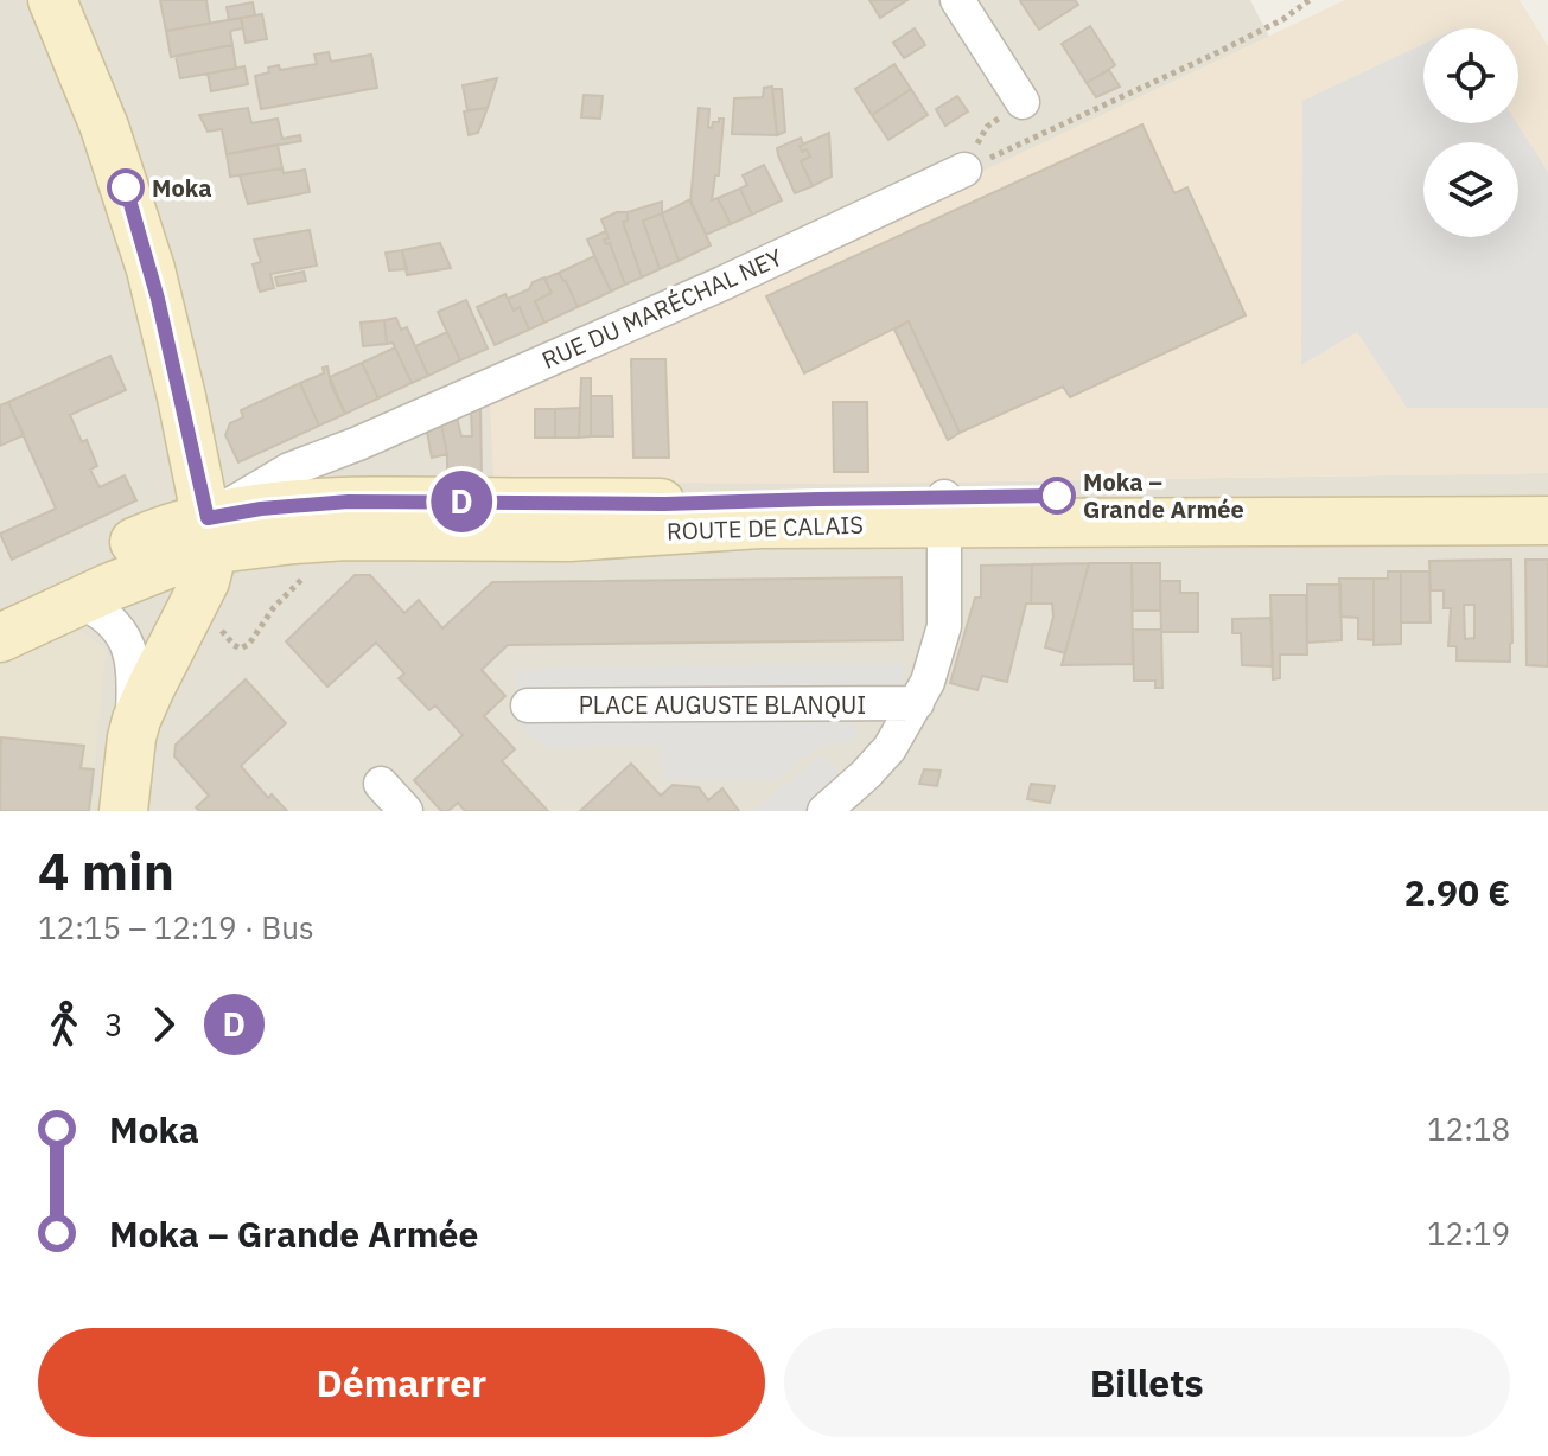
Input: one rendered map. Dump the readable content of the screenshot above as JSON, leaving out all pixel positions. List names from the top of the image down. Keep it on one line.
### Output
{"streets":{"main road":["ROUTE DE CALAIS"],"street":["RUE DU MARÉCHAL NEY","PLACE AUGUSTE BLANQUI"]},"crossings":[["RUE DU MARÉCHAL NEY","ROUTE DE CALAIS"]],"places":["Moka","Moka – Grande Armée"],"lines":["bus line D"],"page":{"on_map":"D","heading":["4 min","12:15 – 12:19 · Bus","2.90 €"],"legs":["3","D"],"list":[{"name":"Moka","value":"12:18"},{"name":"Moka – Grande Armée","value":"12:19"}],"buttons":["Démarrer","Billets"]}}
